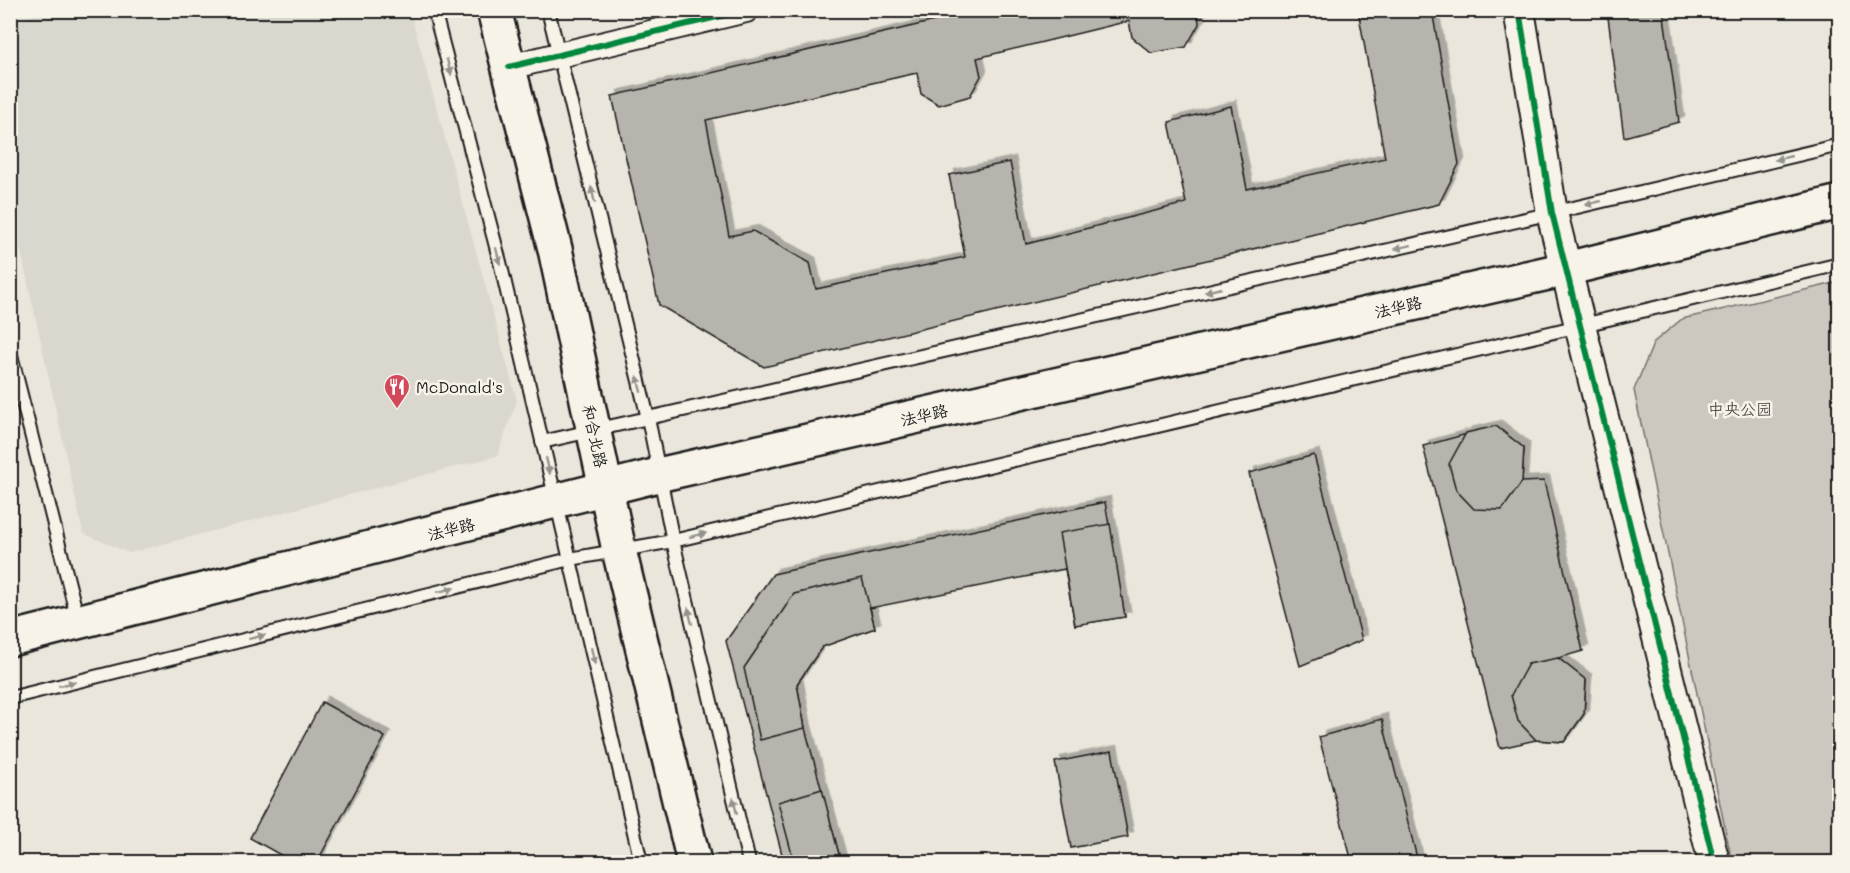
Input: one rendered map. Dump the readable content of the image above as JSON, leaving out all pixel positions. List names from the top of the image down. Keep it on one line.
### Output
{"streets":{"main road":["法华路","和合北路"]},"crossings":[["法华路","和合北路"]],"parks":["中央公园"],"places":{"restaurant":["McDonald's"]}}
